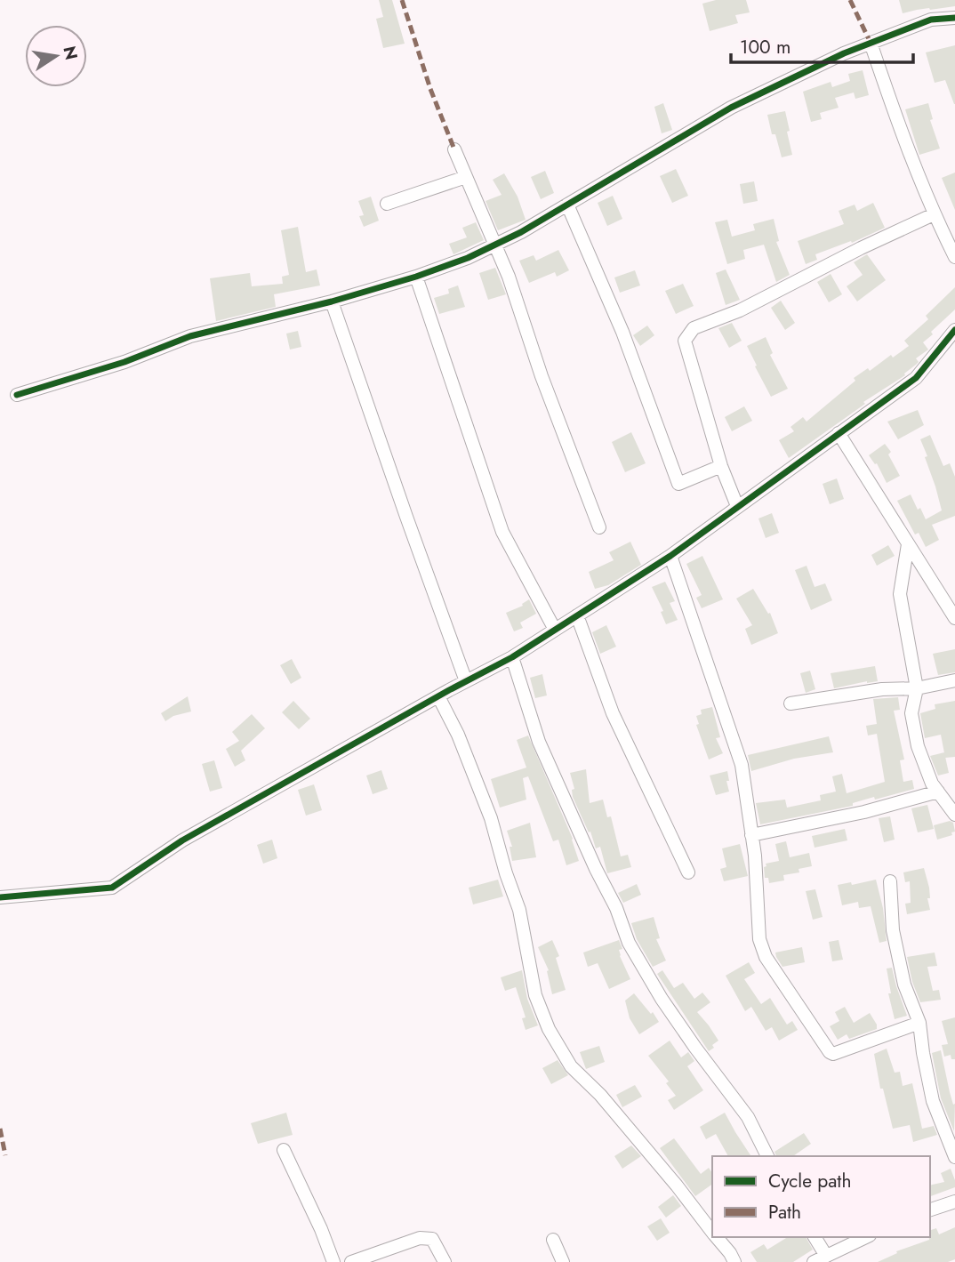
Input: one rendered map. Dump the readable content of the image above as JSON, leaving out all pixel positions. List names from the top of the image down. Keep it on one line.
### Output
{"legend":["Cycle path","Path"],"scale_bar":"100 m","north":"right"}
